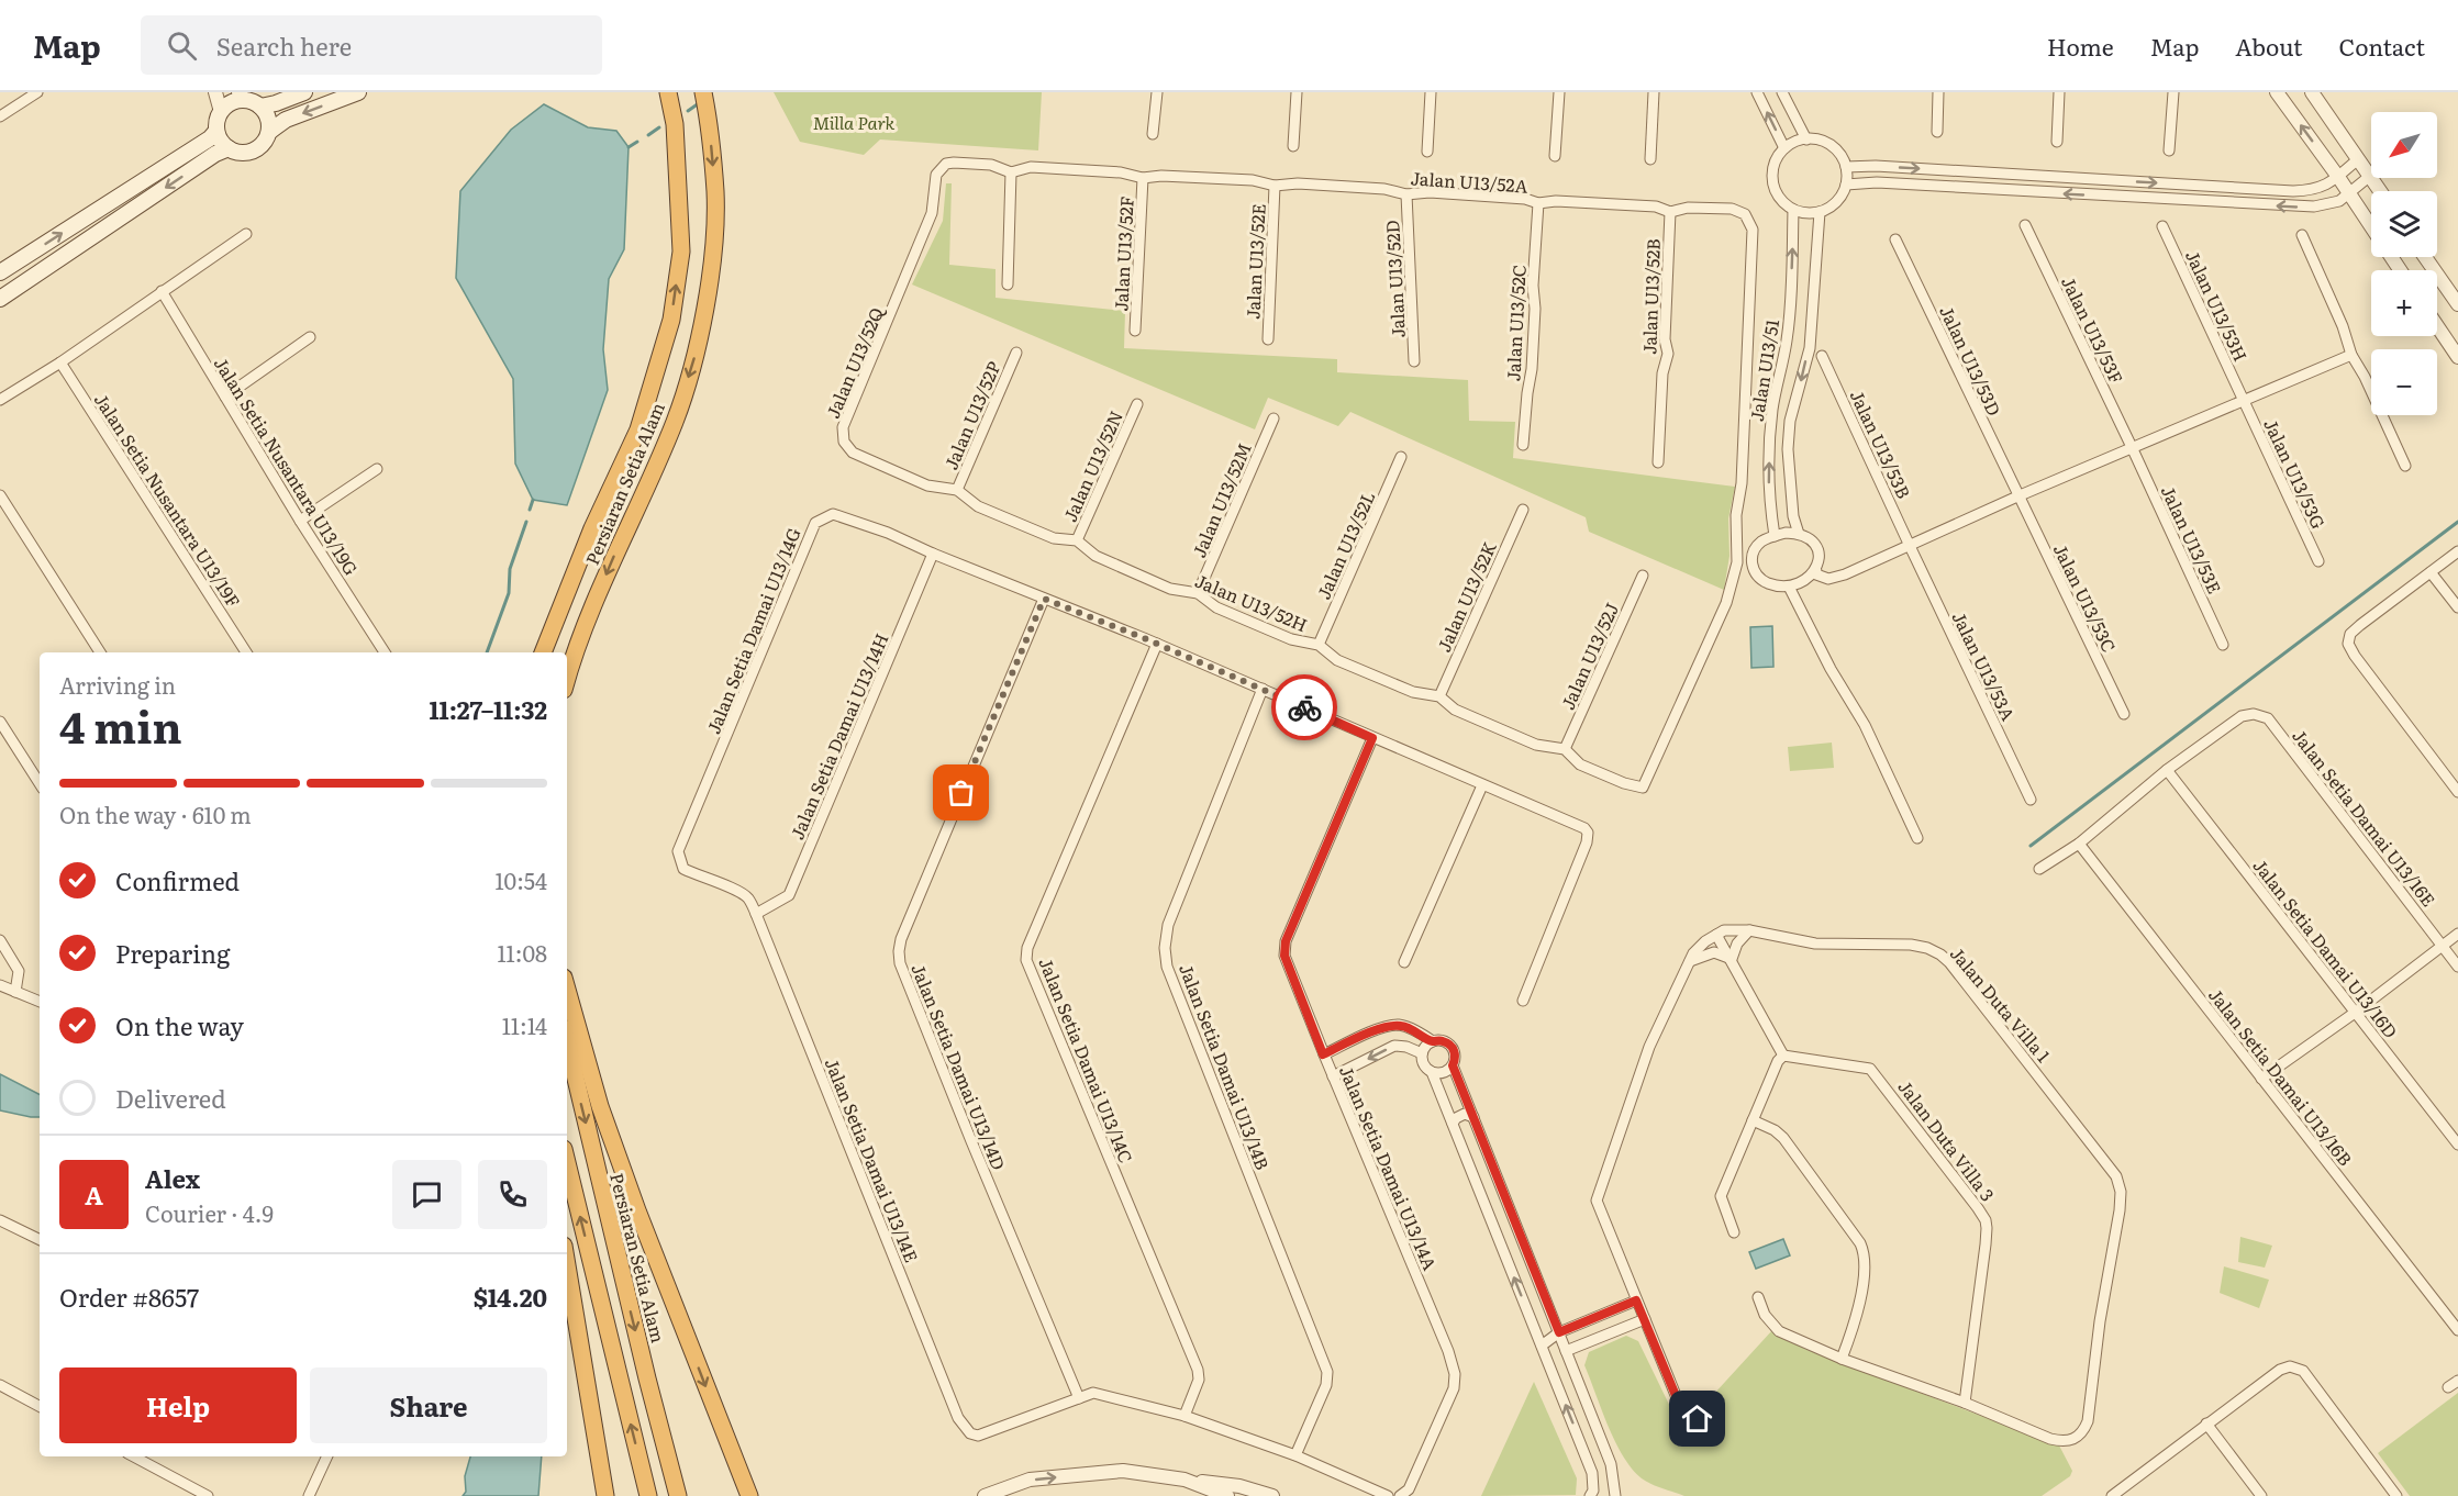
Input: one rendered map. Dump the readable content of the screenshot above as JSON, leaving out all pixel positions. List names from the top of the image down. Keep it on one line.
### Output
{"streets":{"highway":["Persiaran Setia Alam"],"street":["Jalan U13/52A","Jalan U13/52F","Jalan U13/52E","Jalan U13/52D","Jalan U13/52B","Jalan U13/53H","Jalan U13/52C","Jalan U13/53F","Jalan U13/53D","Jalan U13/52Q","Jalan U13/51","Jalan U13/52P","Jalan U13/53B","Jalan Setia Nusantara U13/19G","Jalan U13/52N","Jalan U13/53G","Jalan Setia Nusantara U13/19F","Jalan U13/52M","Jalan U13/53E","Jalan U13/52L","Jalan U13/52K","Jalan U13/53C","Jalan U13/52H","Jalan Setia Damai U13/14G","Jalan U13/52J","Jalan U13/53A","Jalan Setia Damai U13/14H","Jalan Setia Damai U13/16E","Jalan Setia Damai U13/16D","Jalan Duta Villa 1","Jalan Setia Damai U13/14C","Jalan Setia Damai U13/14D","Jalan Setia Damai U13/14B","Jalan Setia Damai U13/16B","Jalan Duta Villa 3","Jalan Setia Damai U13/14E","Jalan Setia Damai U13/14A"]},"crossings":[["Jalan U13/52A","Jalan U13/52F"],["Jalan U13/52A","Jalan U13/52E"],["Jalan U13/52A","Jalan U13/52D"],["Jalan U13/52A","Jalan U13/52B"],["Jalan U13/52A","Jalan U13/52C"],["Jalan U13/52A","Jalan U13/52Q"],["Jalan U13/52A","Jalan U13/52H"],["Jalan U13/53H","Jalan U13/53G"],["Jalan U13/53F","Jalan U13/53E"],["Jalan U13/53D","Jalan U13/53C"],["Jalan U13/52Q","Jalan U13/52H"],["Jalan U13/52P","Jalan U13/52H"],["Jalan U13/53B","Jalan U13/53A"],["Jalan U13/52N","Jalan U13/52H"],["Jalan U13/52M","Jalan U13/52H"],["Jalan U13/52L","Jalan U13/52H"],["Jalan U13/52K","Jalan U13/52H"],["Jalan U13/52H","Jalan U13/52J"],["Jalan Setia Damai U13/14G","Jalan Setia Damai U13/14H"],["Jalan Setia Damai U13/14G","Jalan Setia Damai U13/14C"],["Jalan Setia Damai U13/14G","Jalan Setia Damai U13/14D"],["Jalan Setia Damai U13/14G","Jalan Setia Damai U13/14B"],["Jalan Setia Damai U13/14G","Jalan Setia Damai U13/14E"],["Jalan Setia Damai U13/14G","Jalan Setia Damai U13/14A"],["Jalan Setia Damai U13/14H","Jalan Setia Damai U13/14E"],["Jalan Setia Damai U13/16E","Jalan Setia Damai U13/16D"],["Jalan Duta Villa 1","Jalan Duta Villa 3"],["Jalan Setia Damai U13/14D","Jalan Setia Damai U13/14E"]],"parks":["Milla Park"],"north":"bottom left","page":{"header":"Map","search":"Search here","nav":["Home","Map","About","Contact"],"map_buttons":["+","−"],"heading":["4 min","Arriving in","11:27–11:32"],"panel":["Alex","Courier · 4.9","Order #8657","$14.20"],"bar":"On the way · 610 m","list":[["Confirmed","10:54"],["Preparing","11:08"],["On the way","11:14"],"Delivered"],"round":"A","buttons":["Help","Share"]}}
